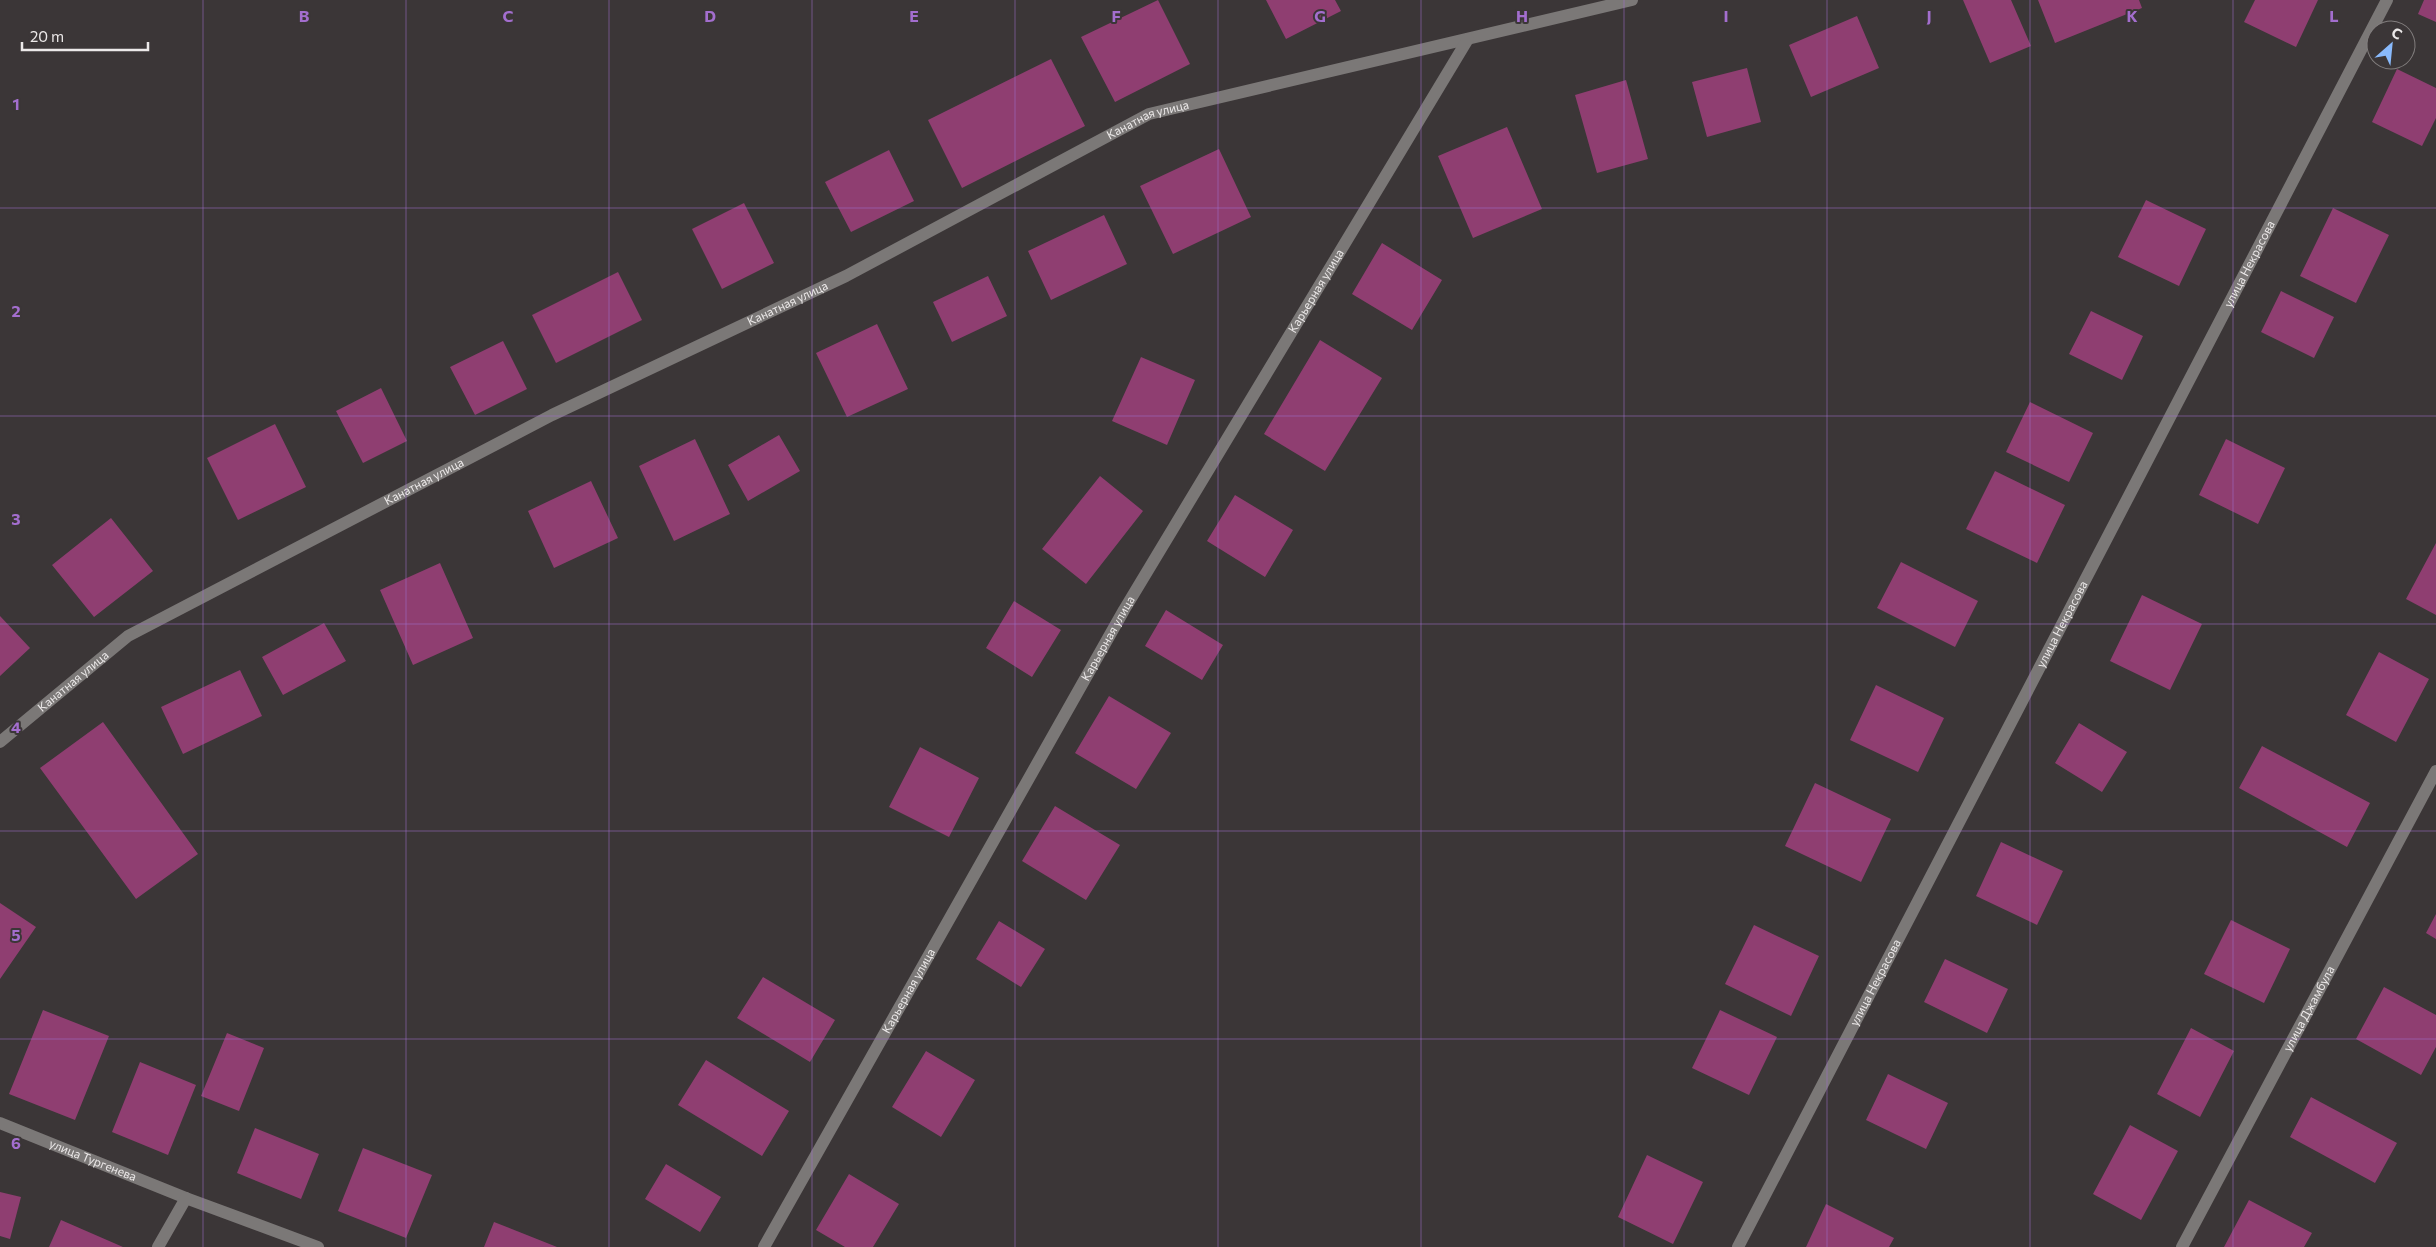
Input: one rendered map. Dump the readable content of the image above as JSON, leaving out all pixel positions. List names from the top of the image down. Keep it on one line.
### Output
{"streets":{"street":["Канатная улица","улица Некрасова","Карьерная улица","улица Джамбула","улица Тургенева"]},"crossings":[["Канатная улица","Карьерная улица"]],"scale_bar":"20 m","north":"top right","grid":{"columns":["B","C","D","E","F","G","H","I","J","K","L"],"rows":["1","2","3","4","5","6"]}}
